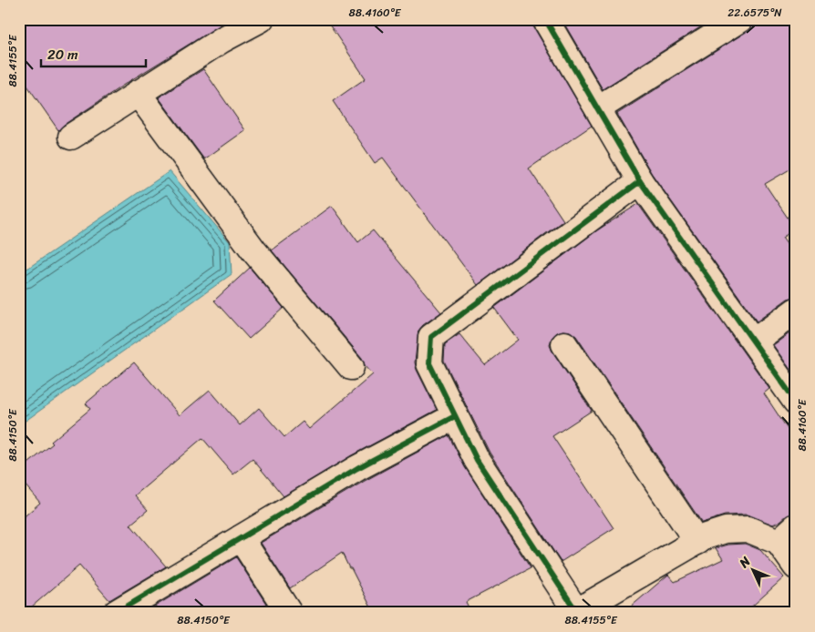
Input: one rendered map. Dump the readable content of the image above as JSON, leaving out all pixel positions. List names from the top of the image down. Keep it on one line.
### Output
{"scale_bar":"20 m","north":"top left","coordinates":["88.4160°E","22.6575°N","88.4155°E","88.4150°E"]}
